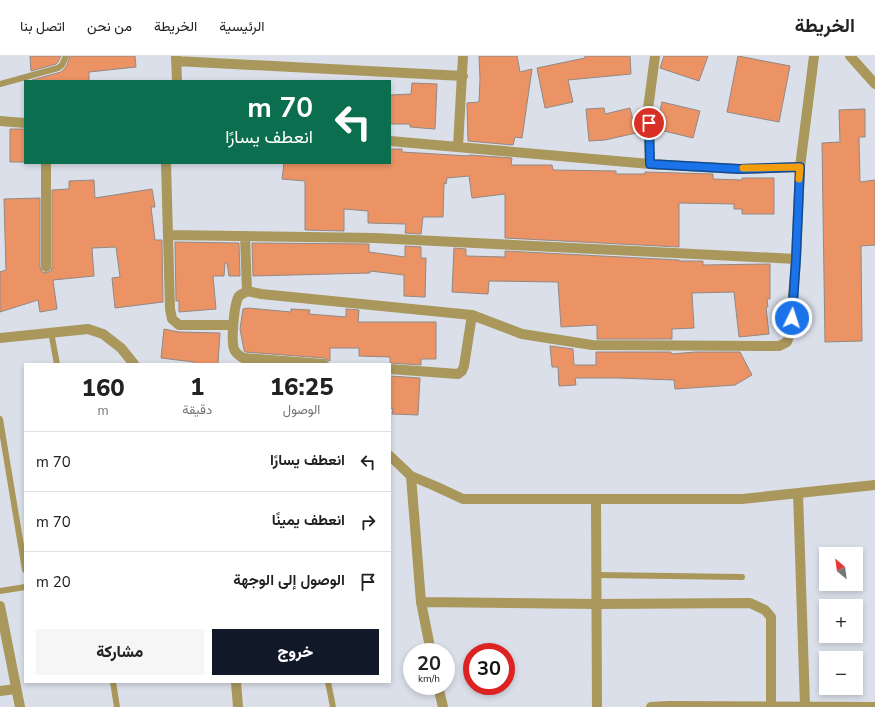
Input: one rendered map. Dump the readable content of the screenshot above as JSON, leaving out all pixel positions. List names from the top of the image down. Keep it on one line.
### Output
{"north":"top left","page":{"header":"الخريطة","nav":["الرئيسية","الخريطة","من نحن","اتصل بنا"],"turn":["70 m","انعطف يسارًا"],"eta":["16:25","الوصول","1","دقيقة","160","m"],"list":[{"name":"انعطف يسارًا","value":"70 m"},{"name":"انعطف يمينًا","value":"70 m"},{"name":"الوصول إلى الوجهة","value":"20 m"}],"map_buttons":["+","−"],"buttons":["خروج","مشاركة"],"speed":"20 km/h","limit":"30"}}
